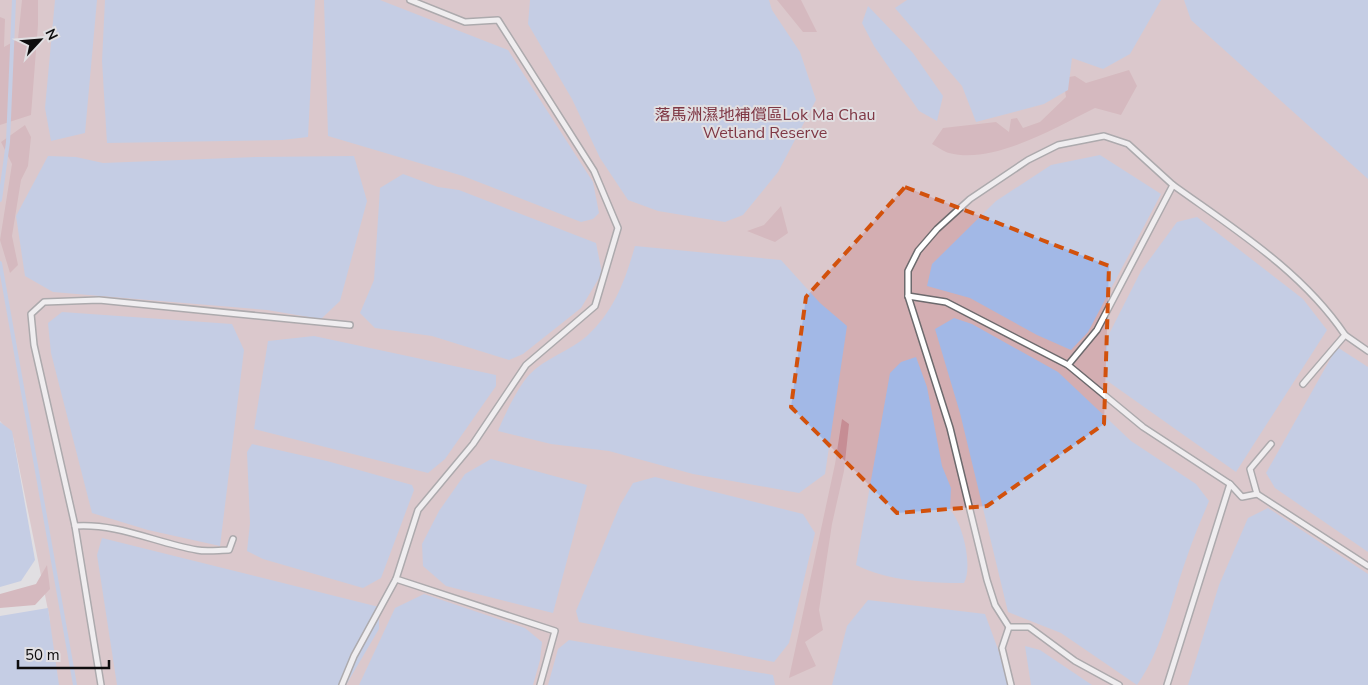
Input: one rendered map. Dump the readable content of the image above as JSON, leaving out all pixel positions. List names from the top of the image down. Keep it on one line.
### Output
{"parks":["落馬洲濕地補償區Lok Ma Chau Wetland Reserve"],"scale_bar":"50 m","north":"top right"}
